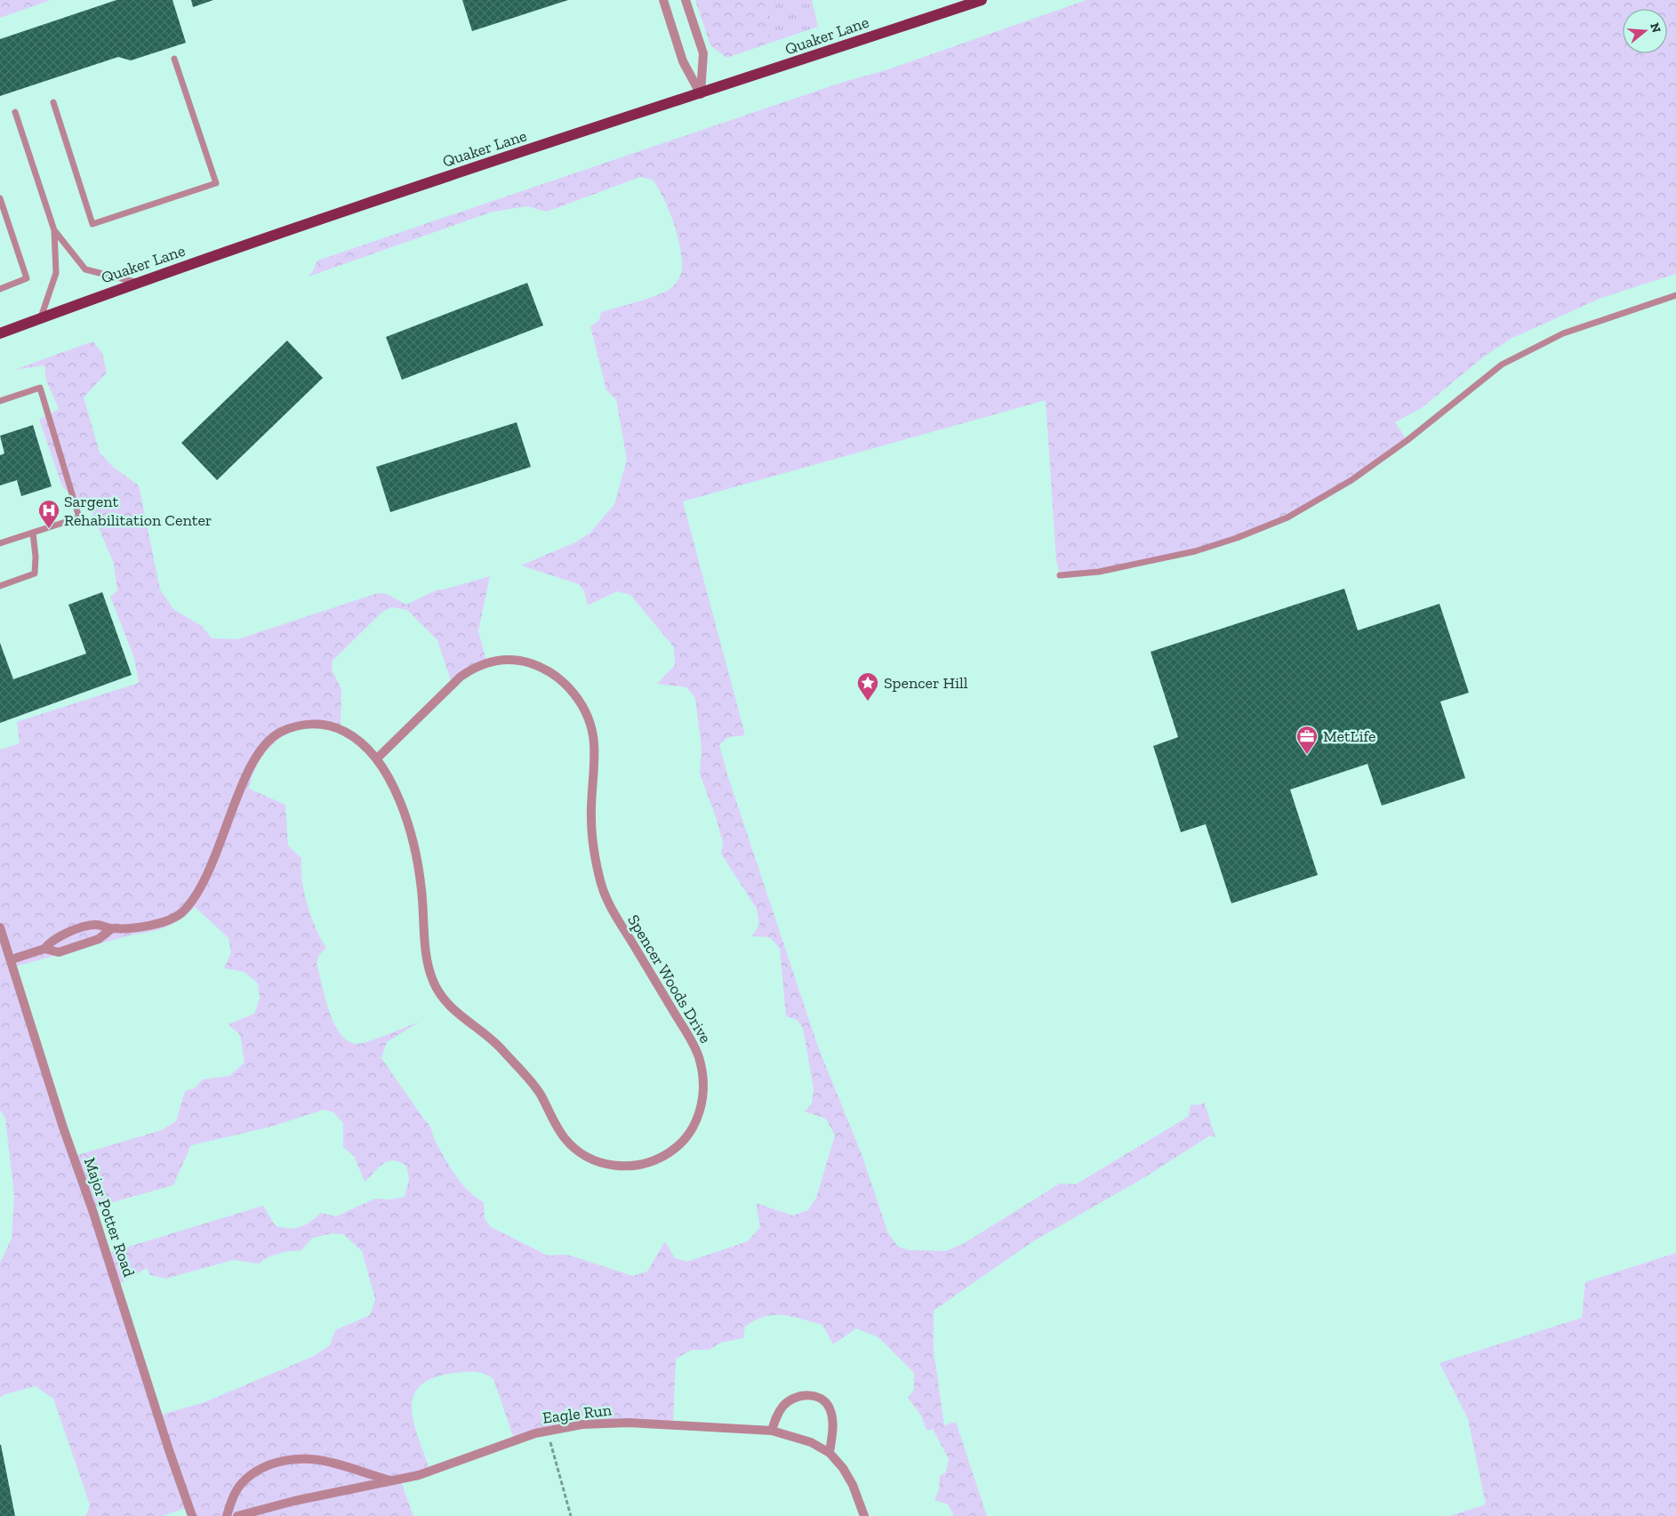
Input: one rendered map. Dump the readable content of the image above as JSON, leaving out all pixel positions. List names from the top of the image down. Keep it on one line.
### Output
{"streets":{"main road":["Quaker Lane"],"street":["Spencer Woods Drive","Major Potter Road","Eagle Run"]},"crossings":[["Spencer Woods Drive","Major Potter Road"]],"places":{"hospital":["Sargent Rehabilitation Center"],"place":["Spencer Hill"],"office":["MetLife"]},"north":"right"}
